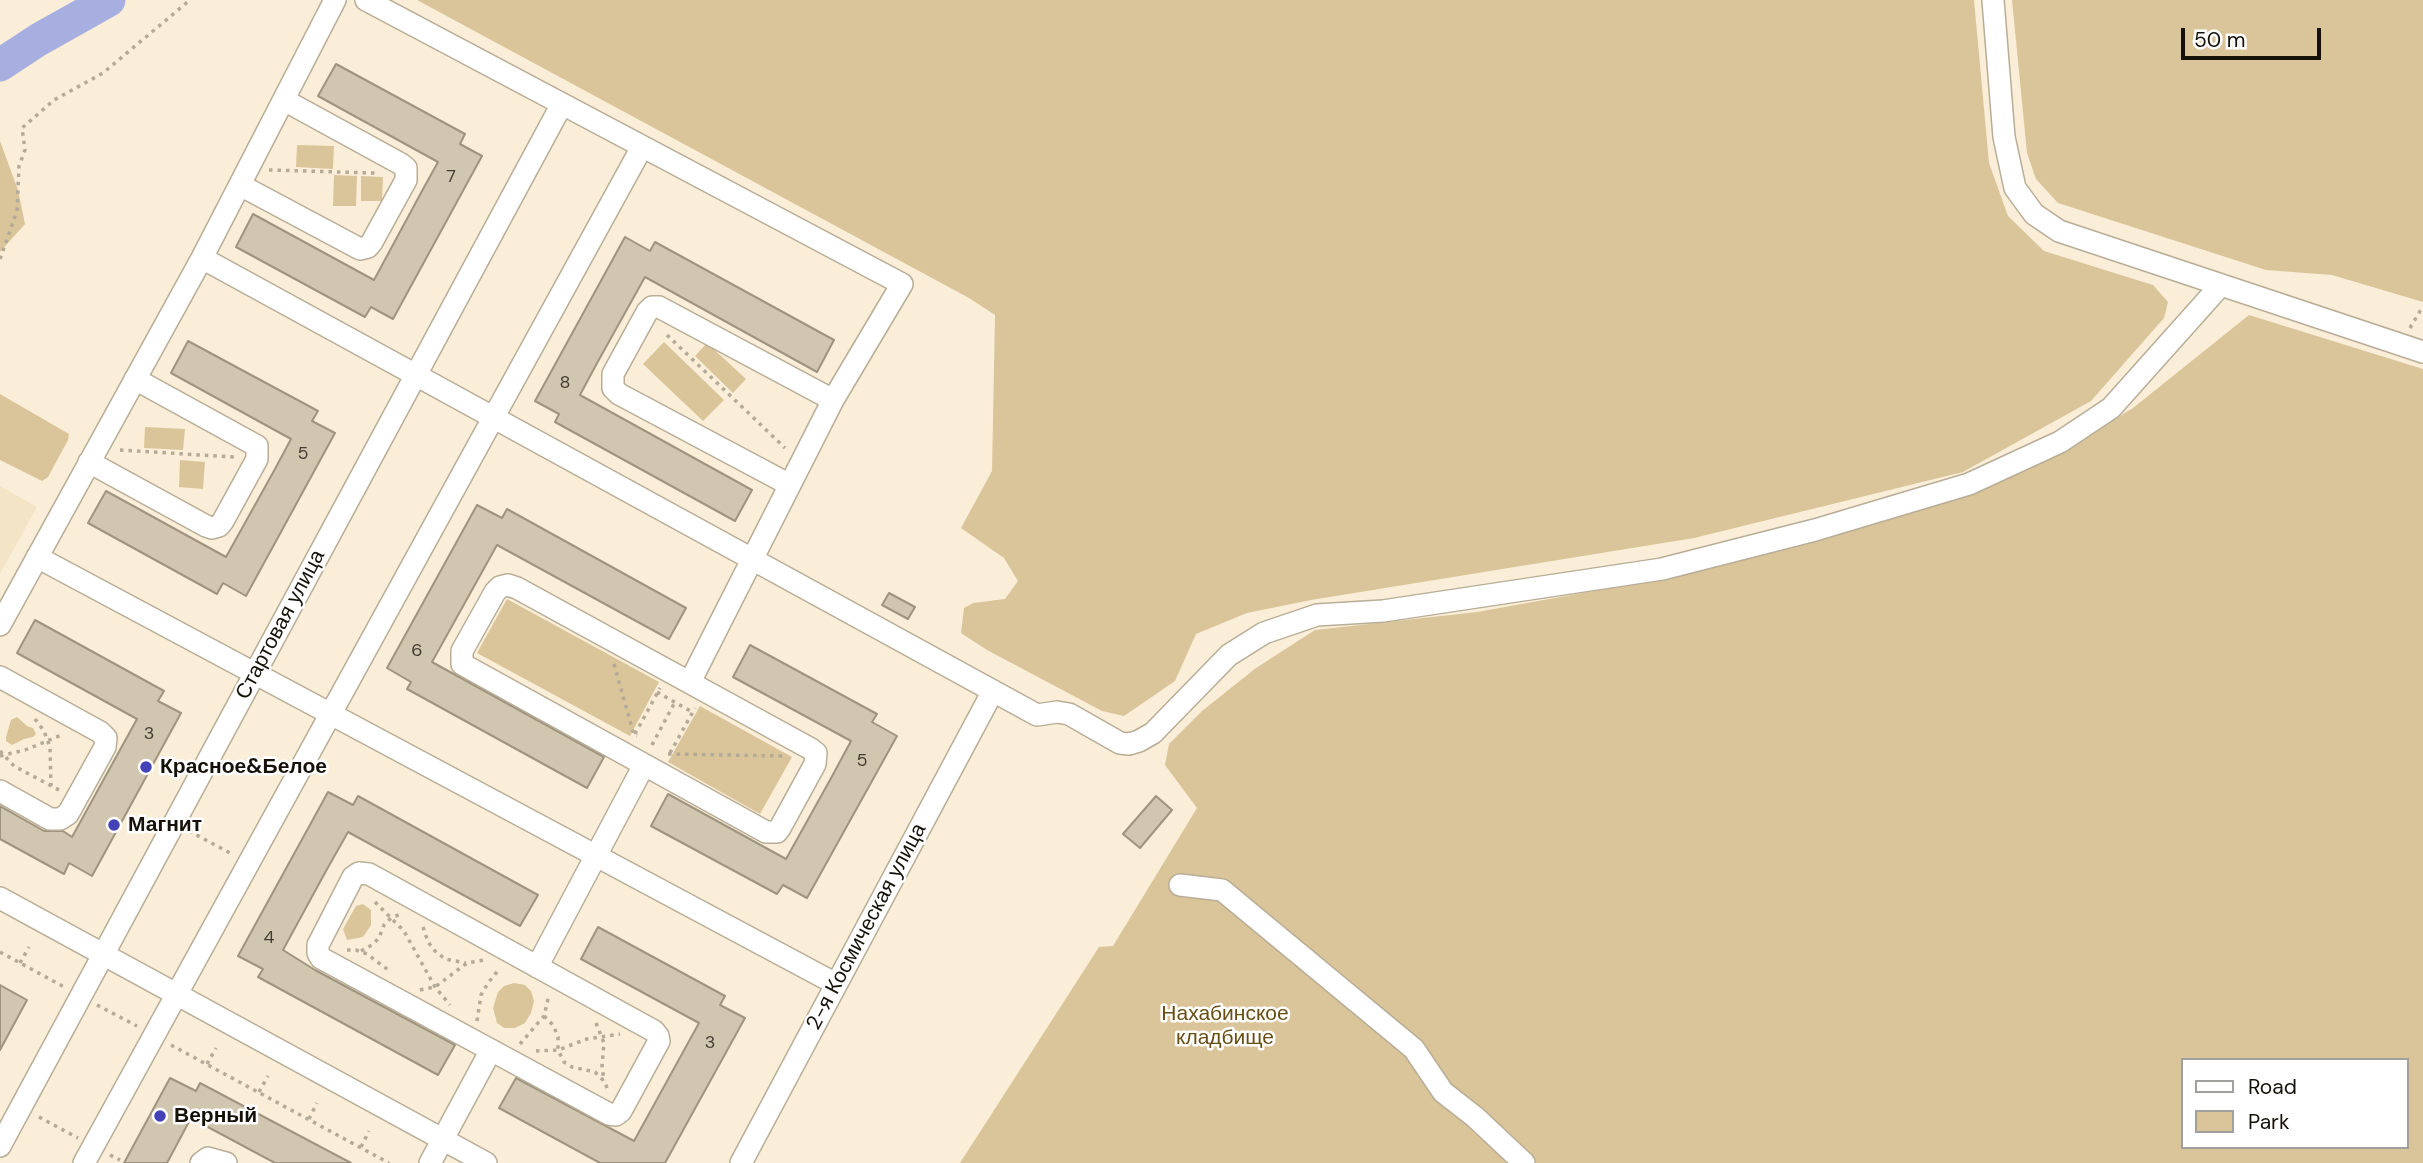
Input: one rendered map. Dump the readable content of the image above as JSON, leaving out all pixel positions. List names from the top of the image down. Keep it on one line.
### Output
{"streets":{"street":["Стартовая улица","2-я Космическая улица"]},"parks":["Нахабинское кладбище"],"places":["Красное&Белое","Магнит","Верный"],"house_numbers":["7","8","5","6","3","5","4","3"],"legend":["Road","Park"],"scale_bar":"50 m"}
